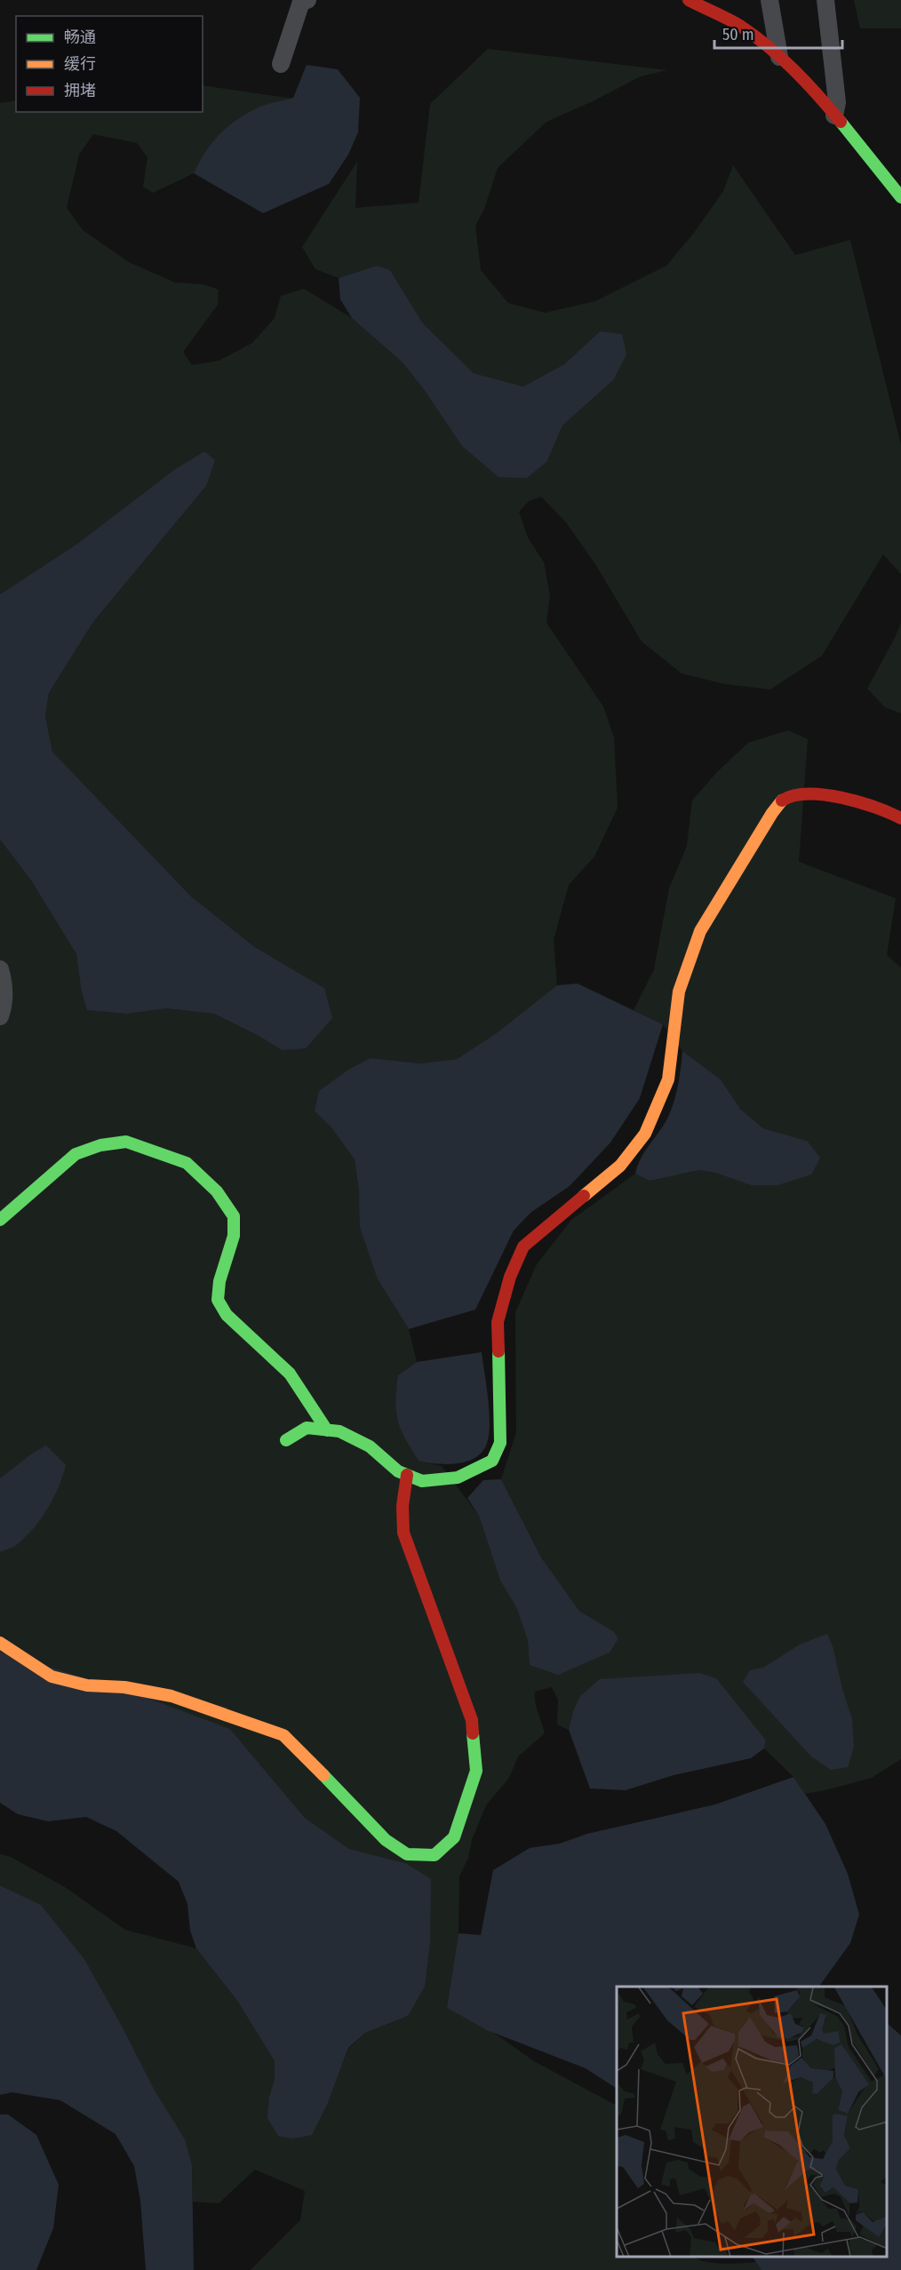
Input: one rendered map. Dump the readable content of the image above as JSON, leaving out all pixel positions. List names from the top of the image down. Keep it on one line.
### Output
{"legend":["畅通","缓行","拥堵"],"scale_bar":"50 m"}
